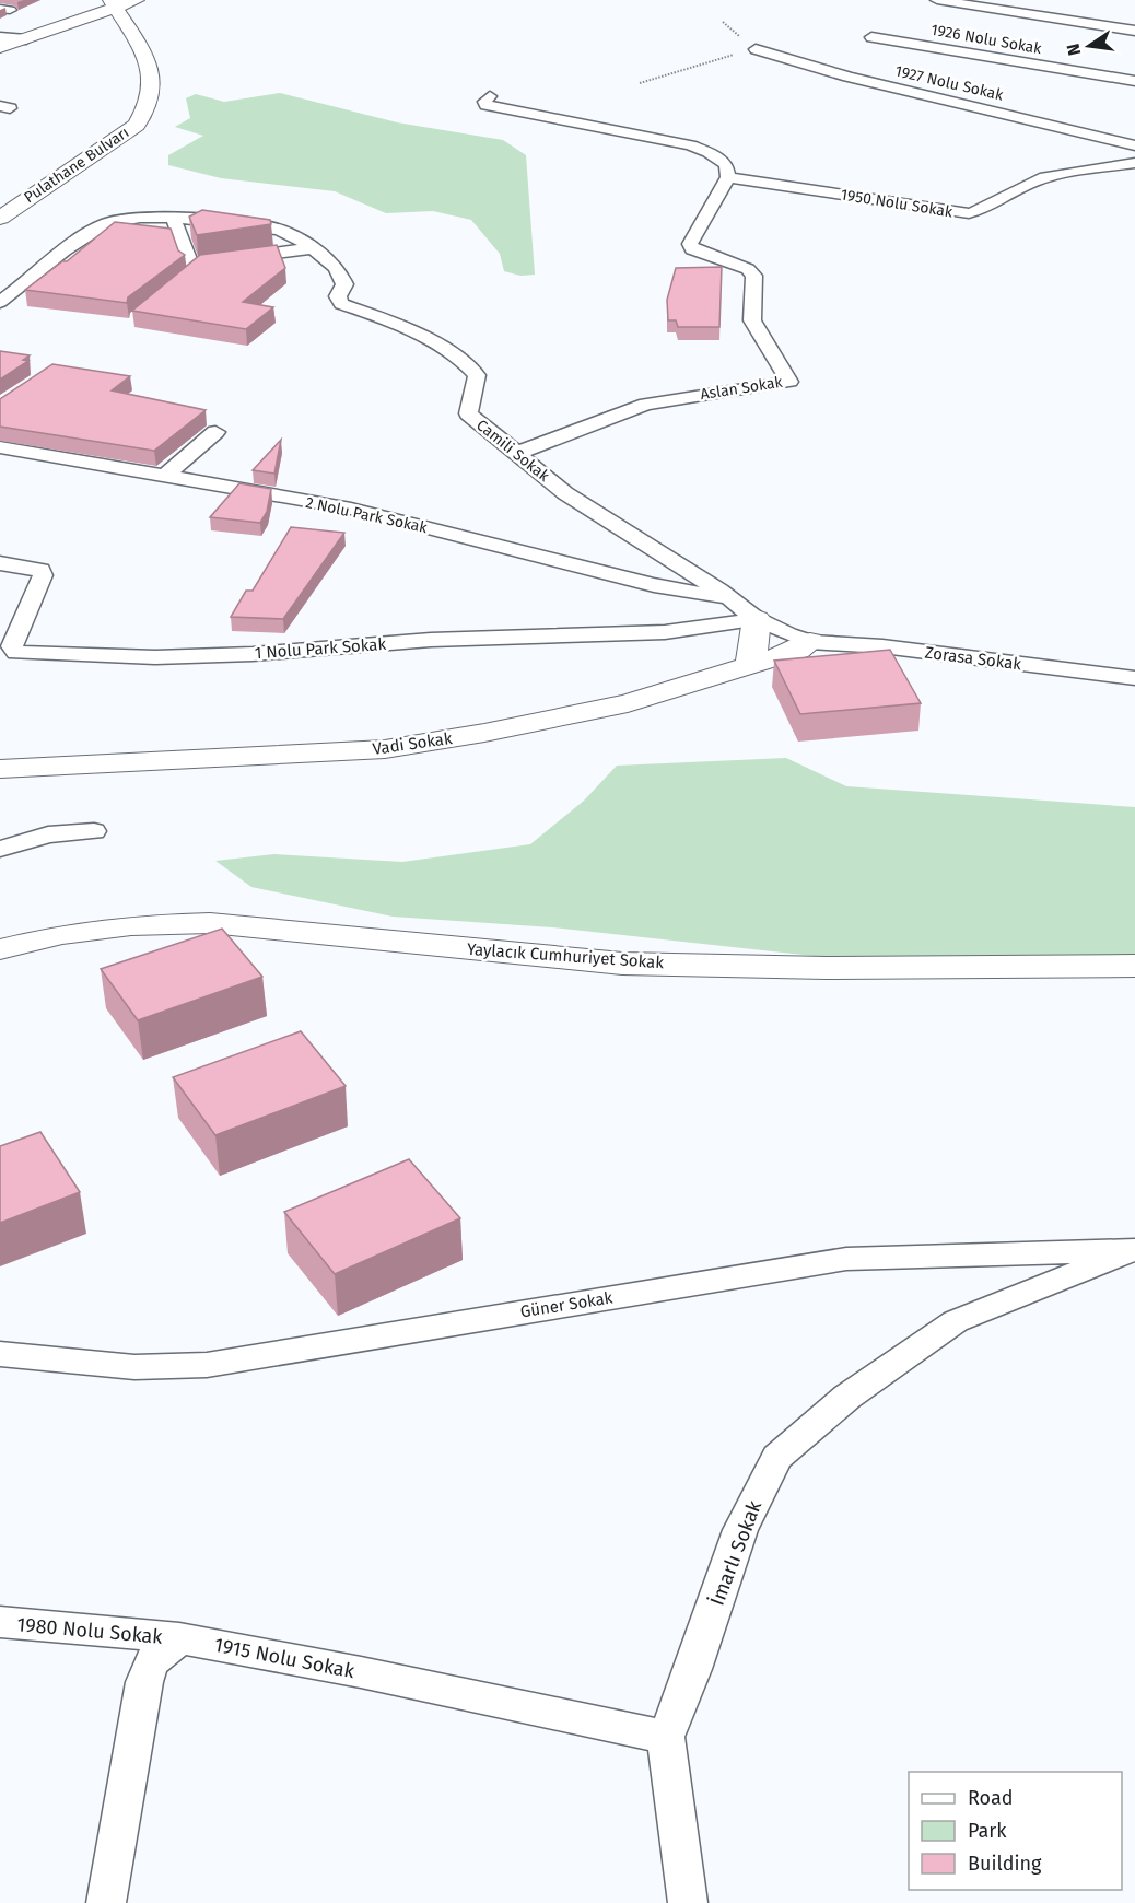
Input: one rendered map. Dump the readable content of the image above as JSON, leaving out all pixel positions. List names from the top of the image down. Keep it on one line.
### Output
{"streets":{"street":["1926 Nolu Sokak","1927 Nolu Sokak","Pulathane Bulvarı","1950 Nolu Sokak","Aslan Sokak","Camili Sokak","2 Nolu Park Sokak","1 Nolu Park Sokak","Zorasa Sokak","Vadi Sokak","Yaylacık Cumhuriyet Sokak","Güner Sokak","İmarlı Sokak","1980 Nolu Sokak","1915 Nolu Sokak"]},"crossings":[["1950 Nolu Sokak","Aslan Sokak"],["Aslan Sokak","Camili Sokak"],["Camili Sokak","2 Nolu Park Sokak"],["Camili Sokak","1 Nolu Park Sokak"],["Camili Sokak","Zorasa Sokak"],["Camili Sokak","Vadi Sokak"],["Zorasa Sokak","Vadi Sokak"],["Güner Sokak","İmarlı Sokak"],["İmarlı Sokak","1915 Nolu Sokak"],["1980 Nolu Sokak","1915 Nolu Sokak"]],"legend":["Road","Park","Building"],"north":"left"}
